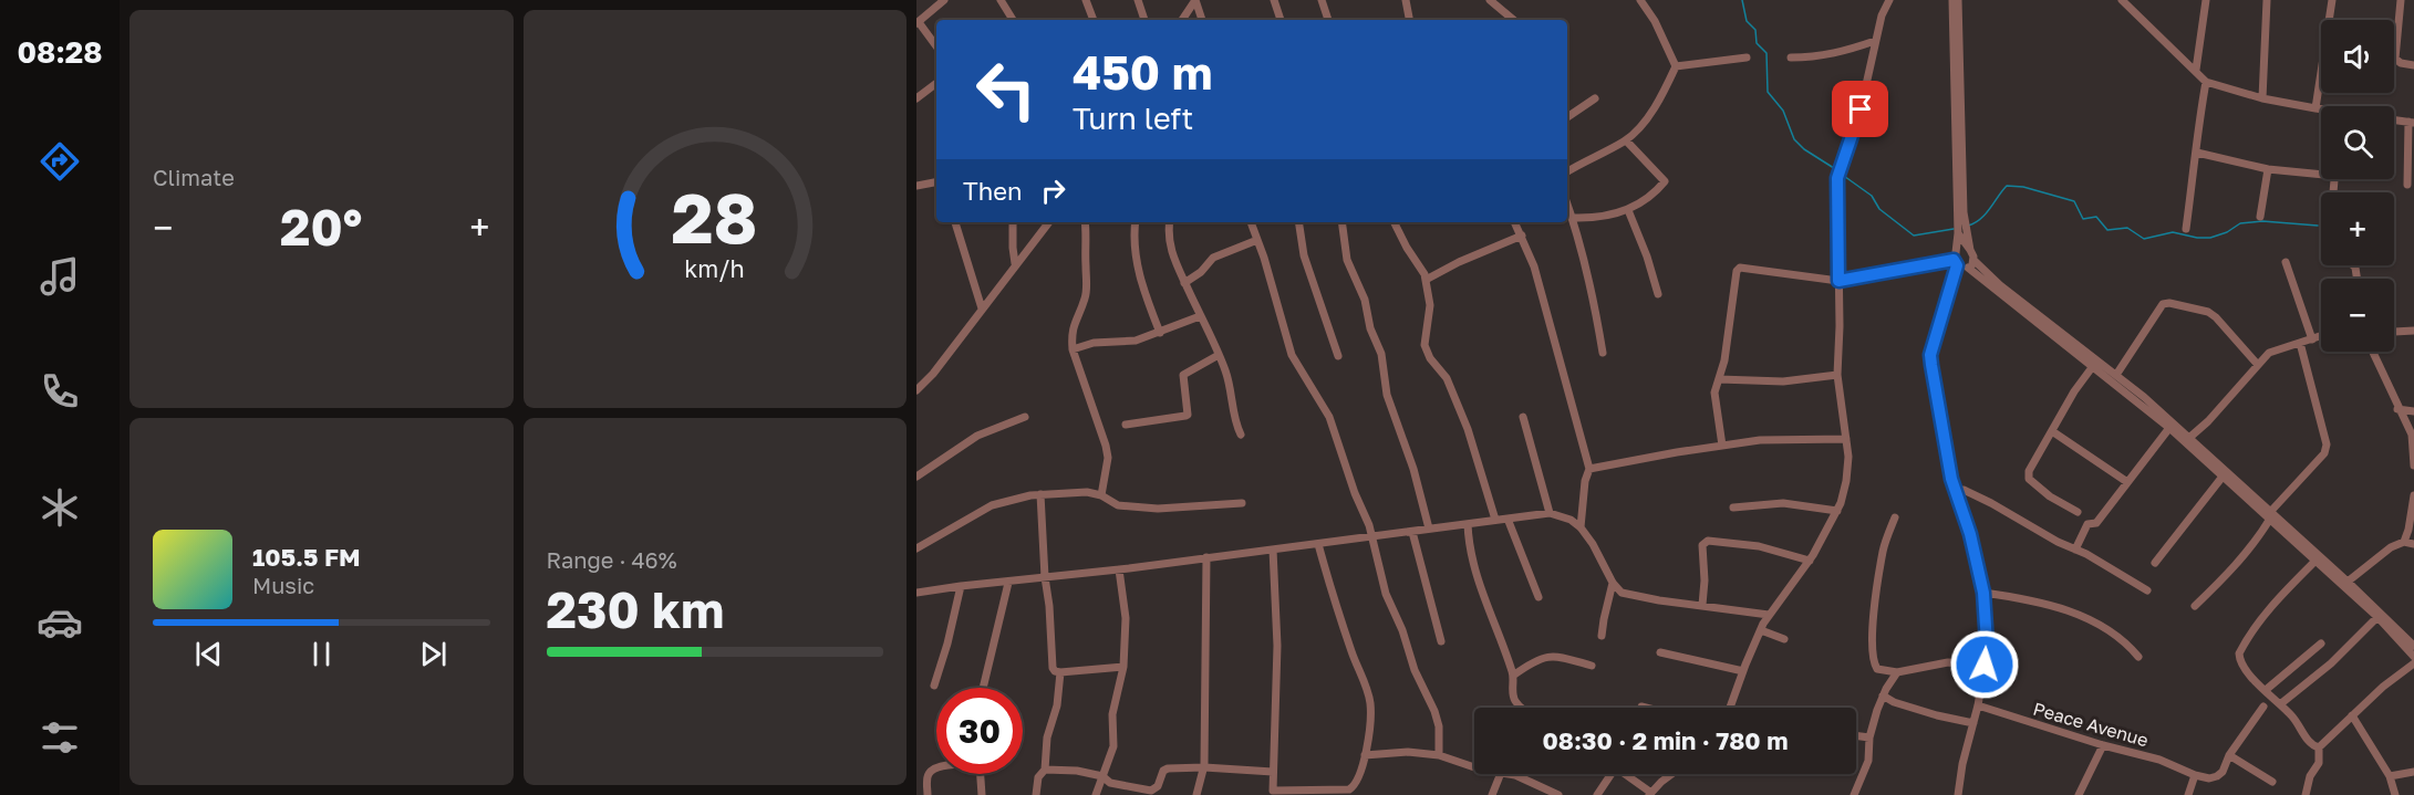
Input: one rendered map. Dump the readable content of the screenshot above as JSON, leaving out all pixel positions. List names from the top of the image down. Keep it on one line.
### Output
{"streets":{"street":["Peace Avenue"]},"page":{"tabs":"08:28","tile":["Climate",["Range · 46%","230 km"]],"map_buttons":["+","−"],"turn":["450 m","Turn left"],"then":"Then","heat":["−","20°","+"],"song":["105.5 FM","Music"],"limit":"30","trip":"08:30 · 2 min · 780 m","gauge":["28","km/h"]}}
